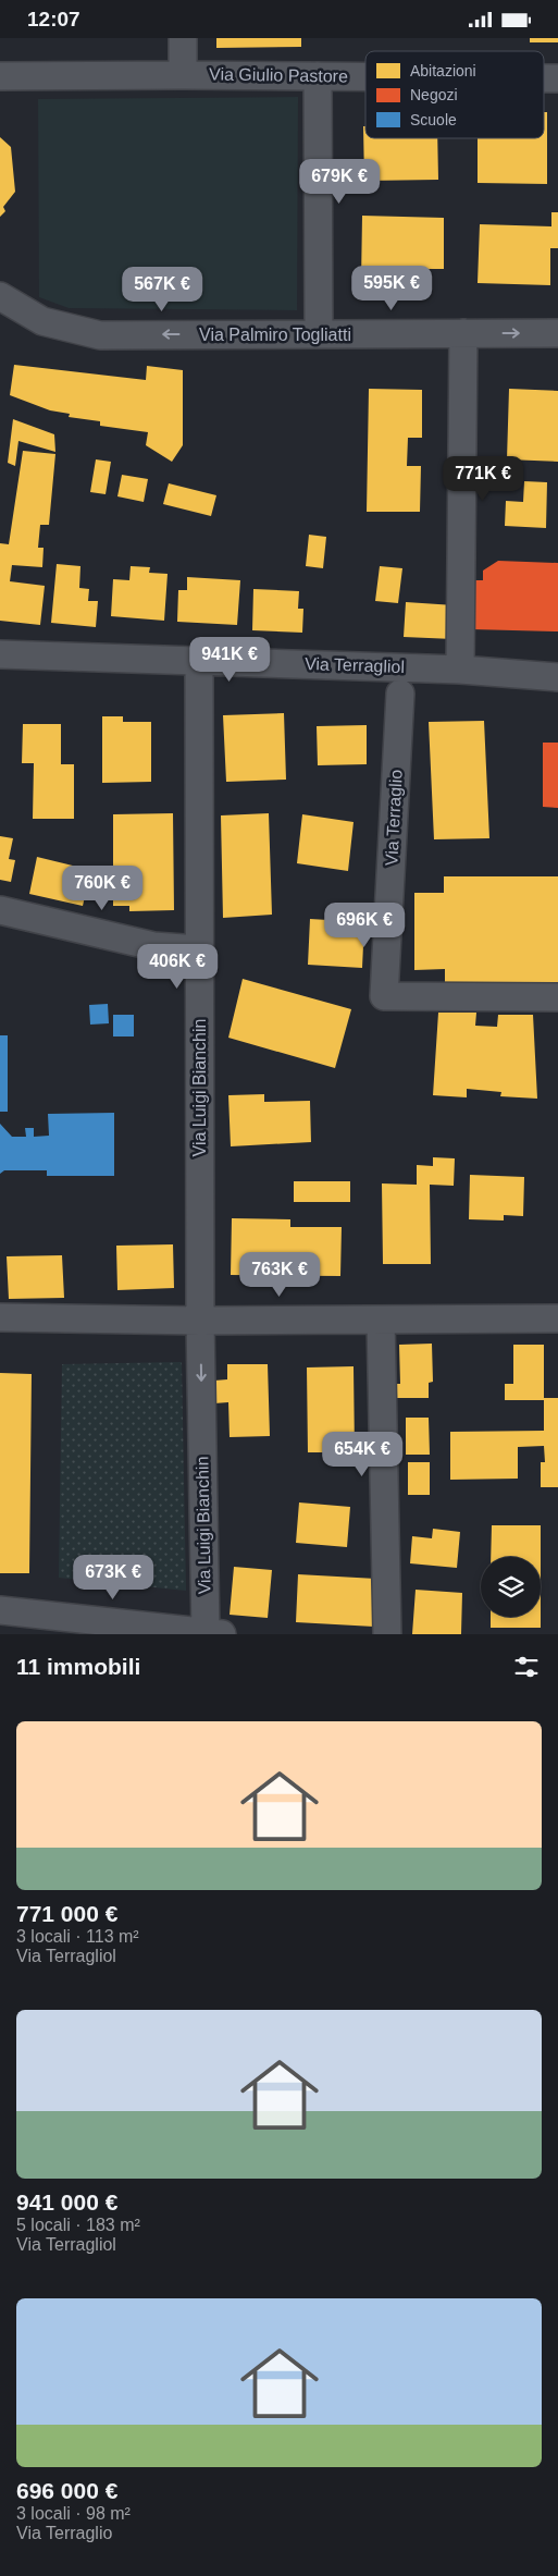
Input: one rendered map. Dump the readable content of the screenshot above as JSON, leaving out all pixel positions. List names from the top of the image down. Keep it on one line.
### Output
{"streets":{"street":["Via Giulio Pastore","Via Palmiro Togliatti","Via Terragliol","Via Terraglio","Via Luigi Bianchin"]},"crossings":[["Via Terragliol","Via Luigi Bianchin"]],"legend":["Abitazioni","Negozi","Scuole"],"page":{"status":"12:07","price":["679K €","595K €","567K €","771K €","941K €","760K €","696K €","406K €","763K €","654K €","673K €"],"heading":"11 immobili","list":[{"name":"771 000 €","note":"3 locali · 113 m² · Via Terragliol"},{"name":"941 000 €","note":"5 locali · 183 m² · Via Terragliol"},{"name":"696 000 €","note":"3 locali · 98 m² · Via Terraglio"}]}}
